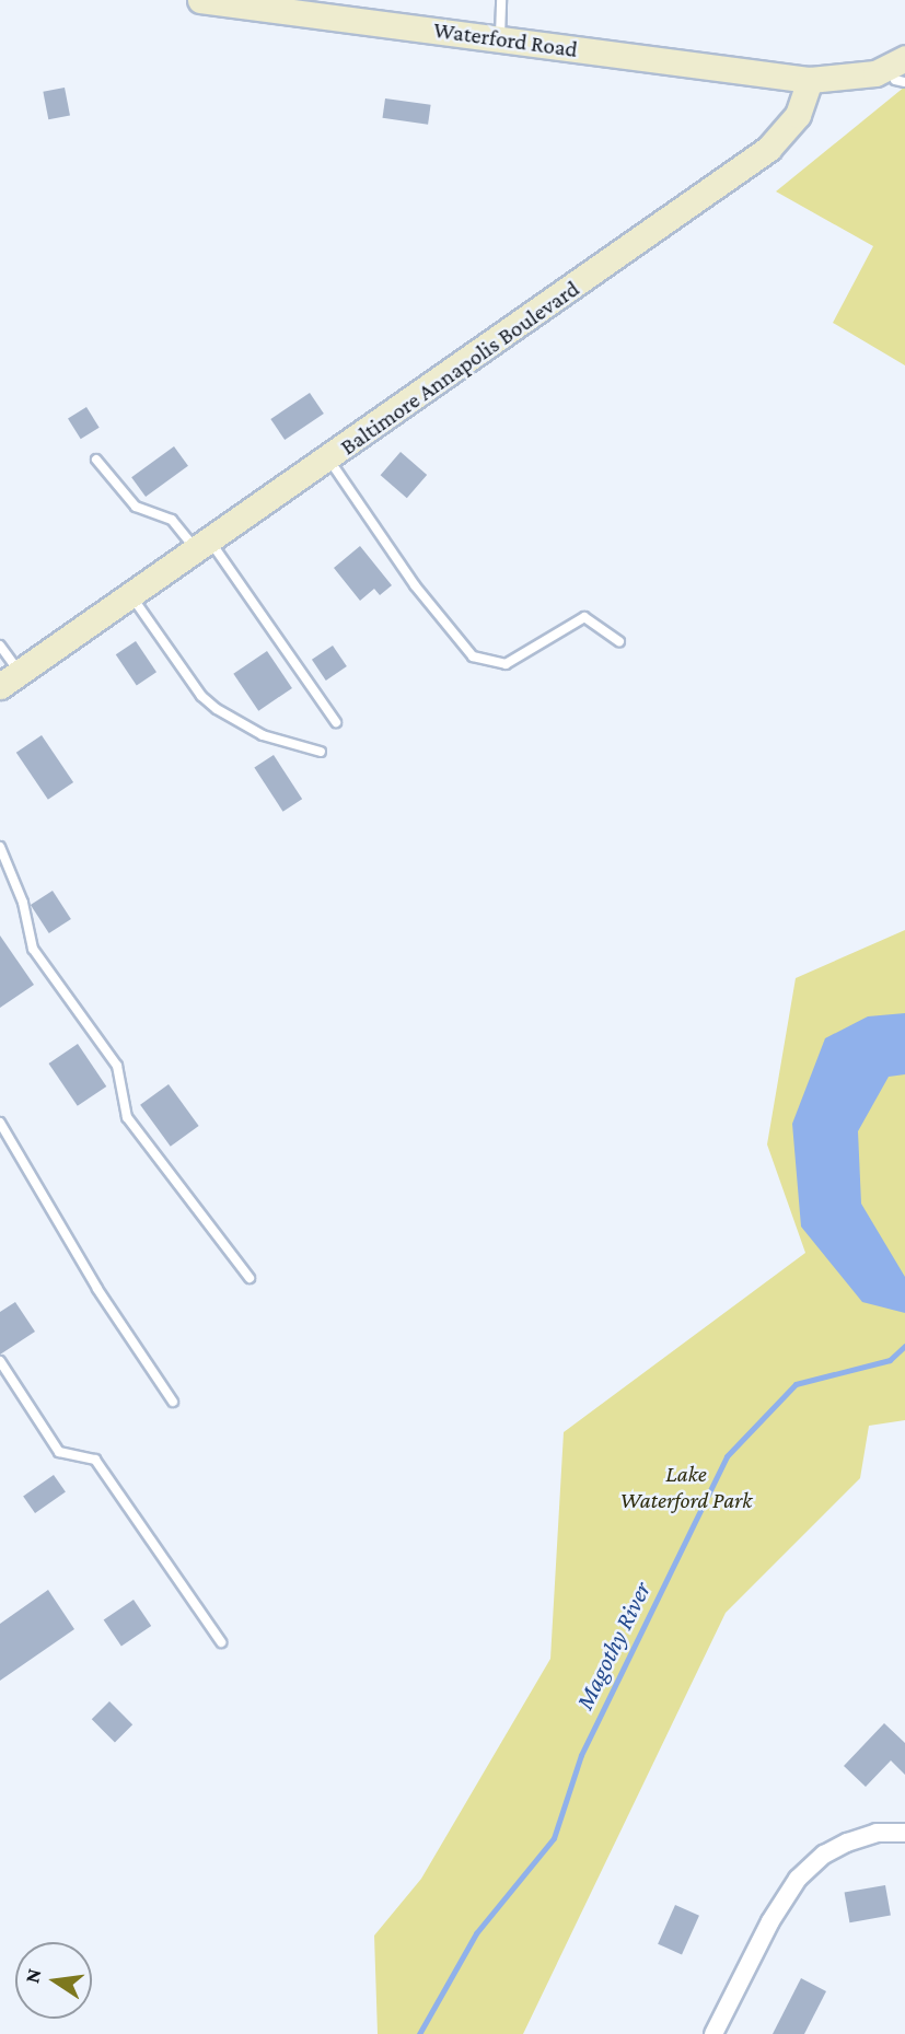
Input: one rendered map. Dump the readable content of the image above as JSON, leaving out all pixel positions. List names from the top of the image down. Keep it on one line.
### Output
{"streets":{"street":["Waterford Road","Baltimore Annapolis Boulevard"]},"crossings":[["Waterford Road","Baltimore Annapolis Boulevard"]],"water":["Magothy River"],"parks":["Lake Waterford Park"],"north":"left"}
